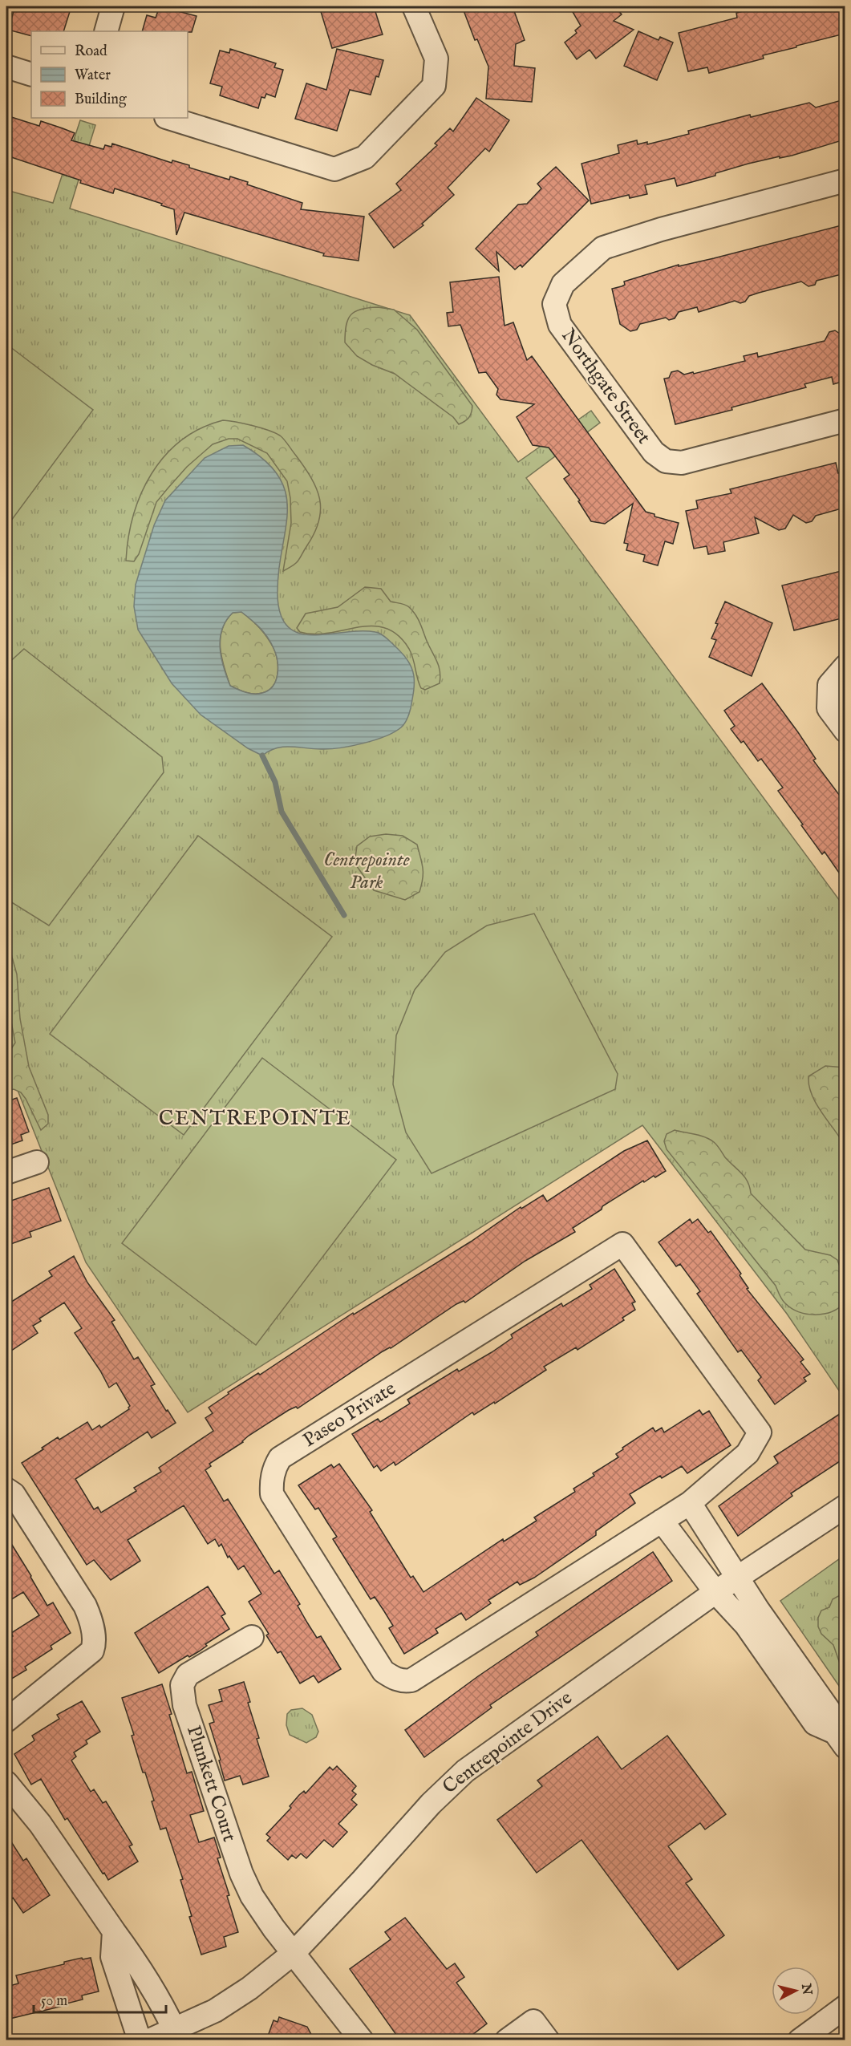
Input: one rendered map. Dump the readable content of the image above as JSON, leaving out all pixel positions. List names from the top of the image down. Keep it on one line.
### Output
{"streets":{"street":["Northgate Street","Paseo Private","Centrepointe Drive","Plunkett Court"]},"crossings":[["Centrepointe Drive","Plunkett Court"]],"districts":["CENTREPOINTE"],"parks":["Centrepointe Park"],"legend":["Road","Water","Building"],"scale_bar":"50 m","north":"right"}
